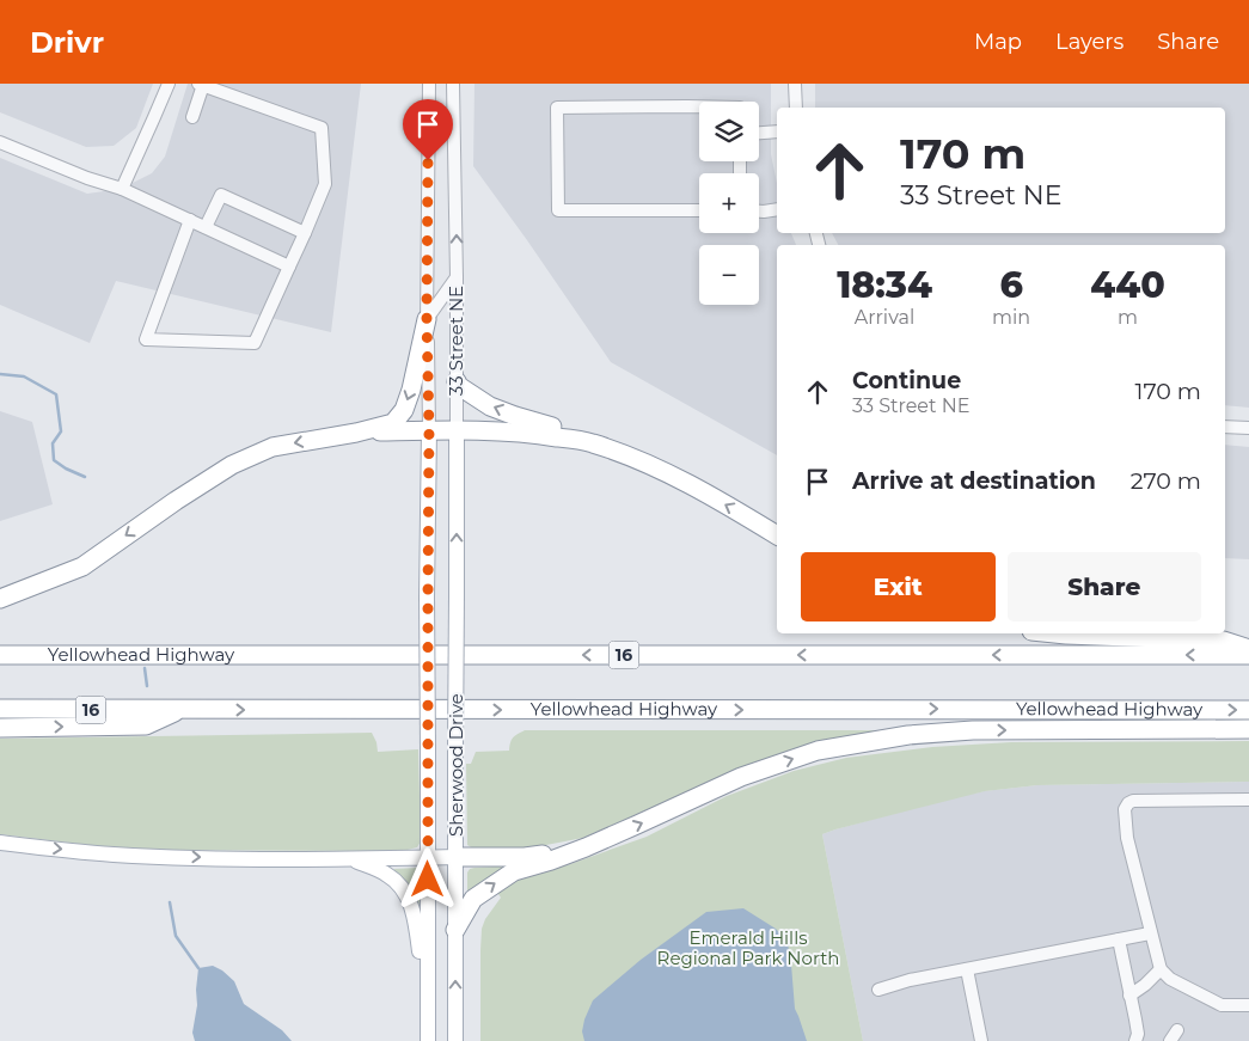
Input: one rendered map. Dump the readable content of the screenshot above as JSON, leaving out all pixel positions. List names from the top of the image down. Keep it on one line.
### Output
{"streets":{"highway":["Yellowhead Highway","16"],"main road":["33 Street NE","Sherwood Drive"]},"crossings":[["33 Street NE","Sherwood Drive"]],"parks":["Emerald Hills Regional Park North"],"page":{"header":"Drivr","nav":["Map","Layers","Share"],"map_buttons":["+","−"],"turn":["170 m","33 Street NE"],"eta":["18:34","Arrival","6","min","440","m"],"list":[{"name":"Continue","note":"33 Street NE","value":"170 m"},{"name":"Arrive at destination","value":"270 m"}],"buttons":["Exit","Share"]}}
